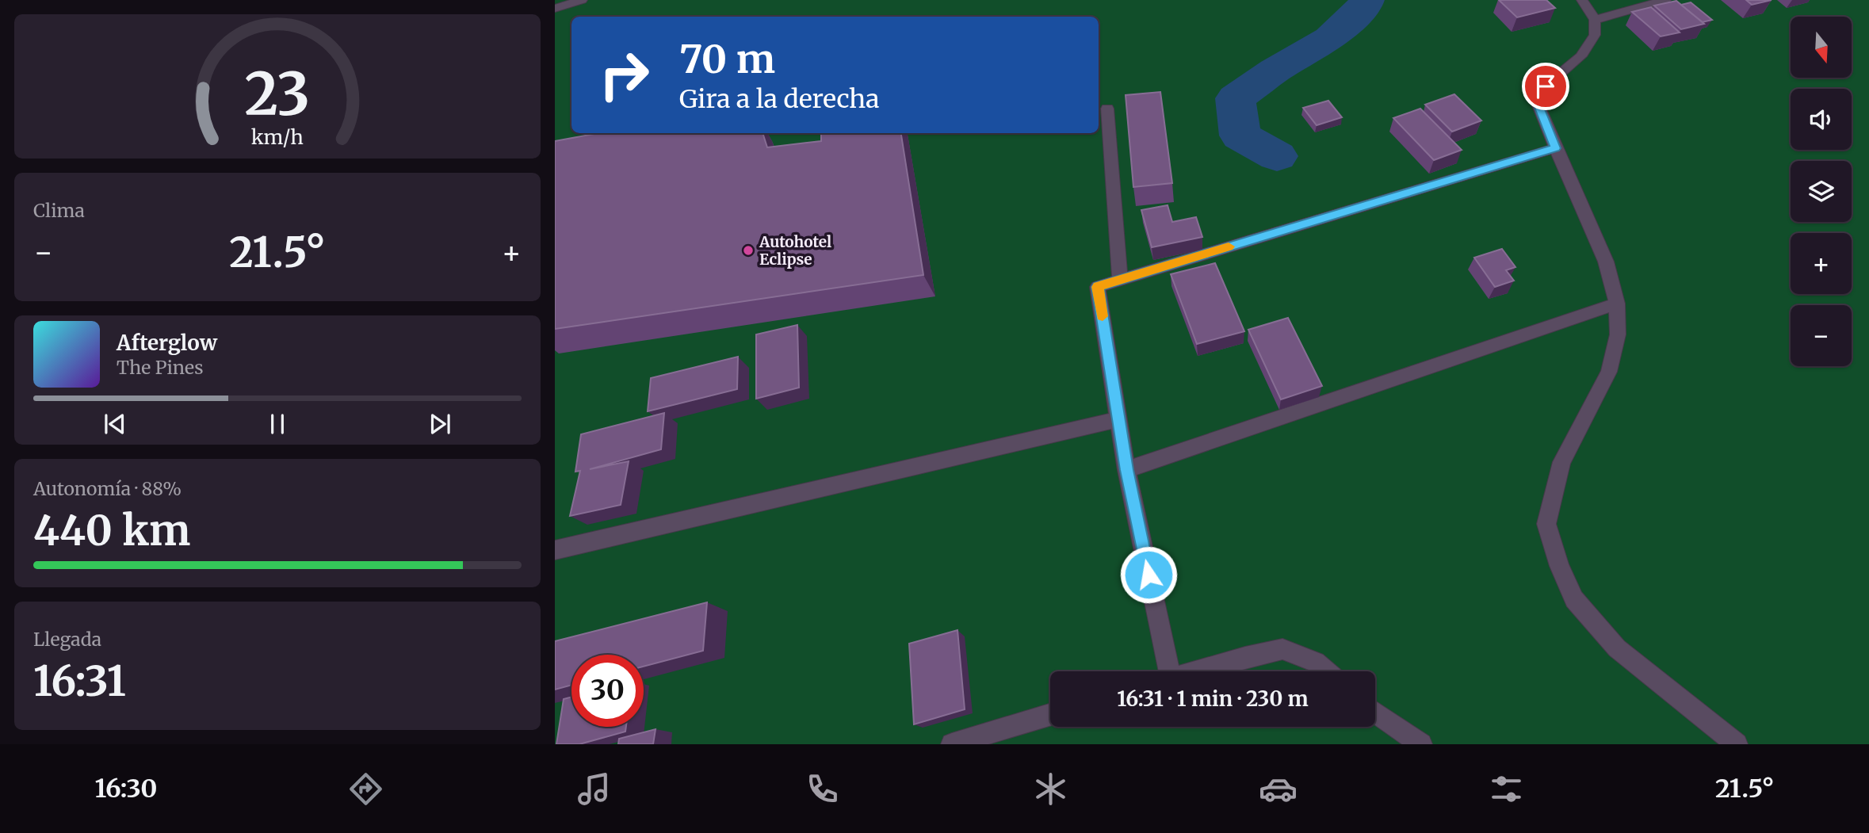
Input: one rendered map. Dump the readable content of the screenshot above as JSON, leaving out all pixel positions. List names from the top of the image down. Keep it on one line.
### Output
{"places":["Autohotel Eclipse"],"north":"bottom","page":{"map_buttons":["+","−"],"turn":["70 m","Gira a la derecha"],"tile":["Clima",["Autonomía · 88%","440 km"],["Llegada","16:31"]],"heat":["−","21.5°","+"],"song":["Afterglow","The Pines"],"limit":"30","trip":"16:31 · 1 min · 230 m","tabs":["16:30","21.5°"],"gauge":["23","km/h"]}}
